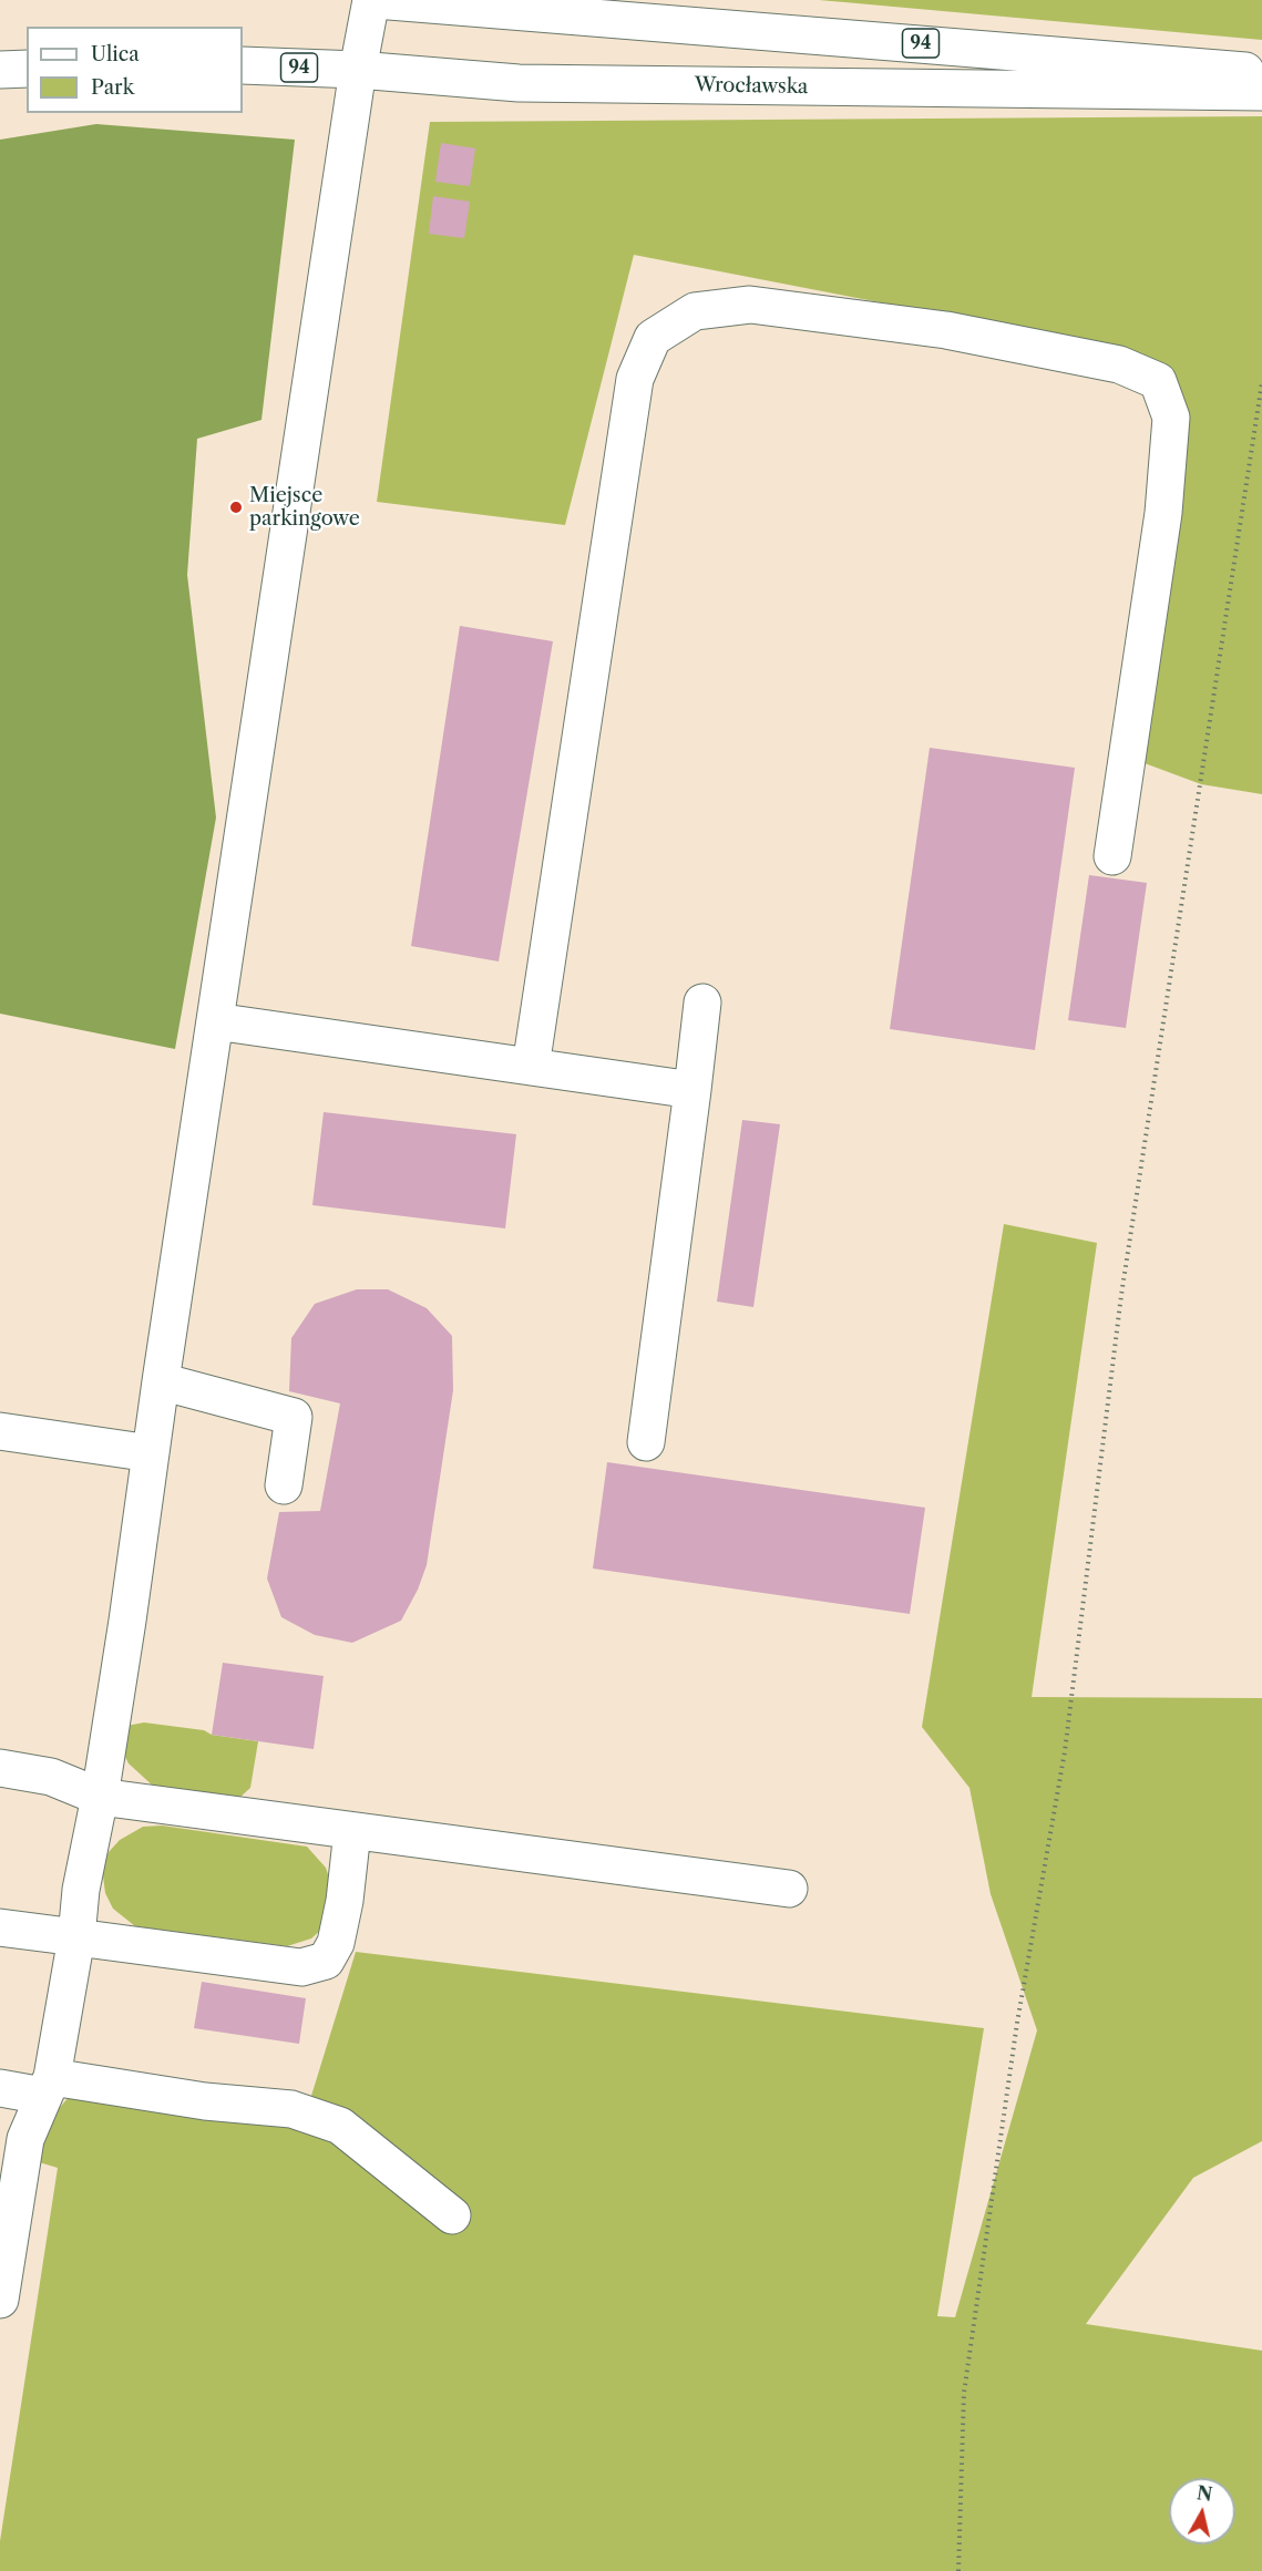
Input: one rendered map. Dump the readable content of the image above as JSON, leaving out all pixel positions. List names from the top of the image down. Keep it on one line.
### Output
{"streets":{"main road":["94","Wrocławska"]},"places":["Miejsce parkingowe"],"legend":["Ulica","Park"],"north":"top"}
